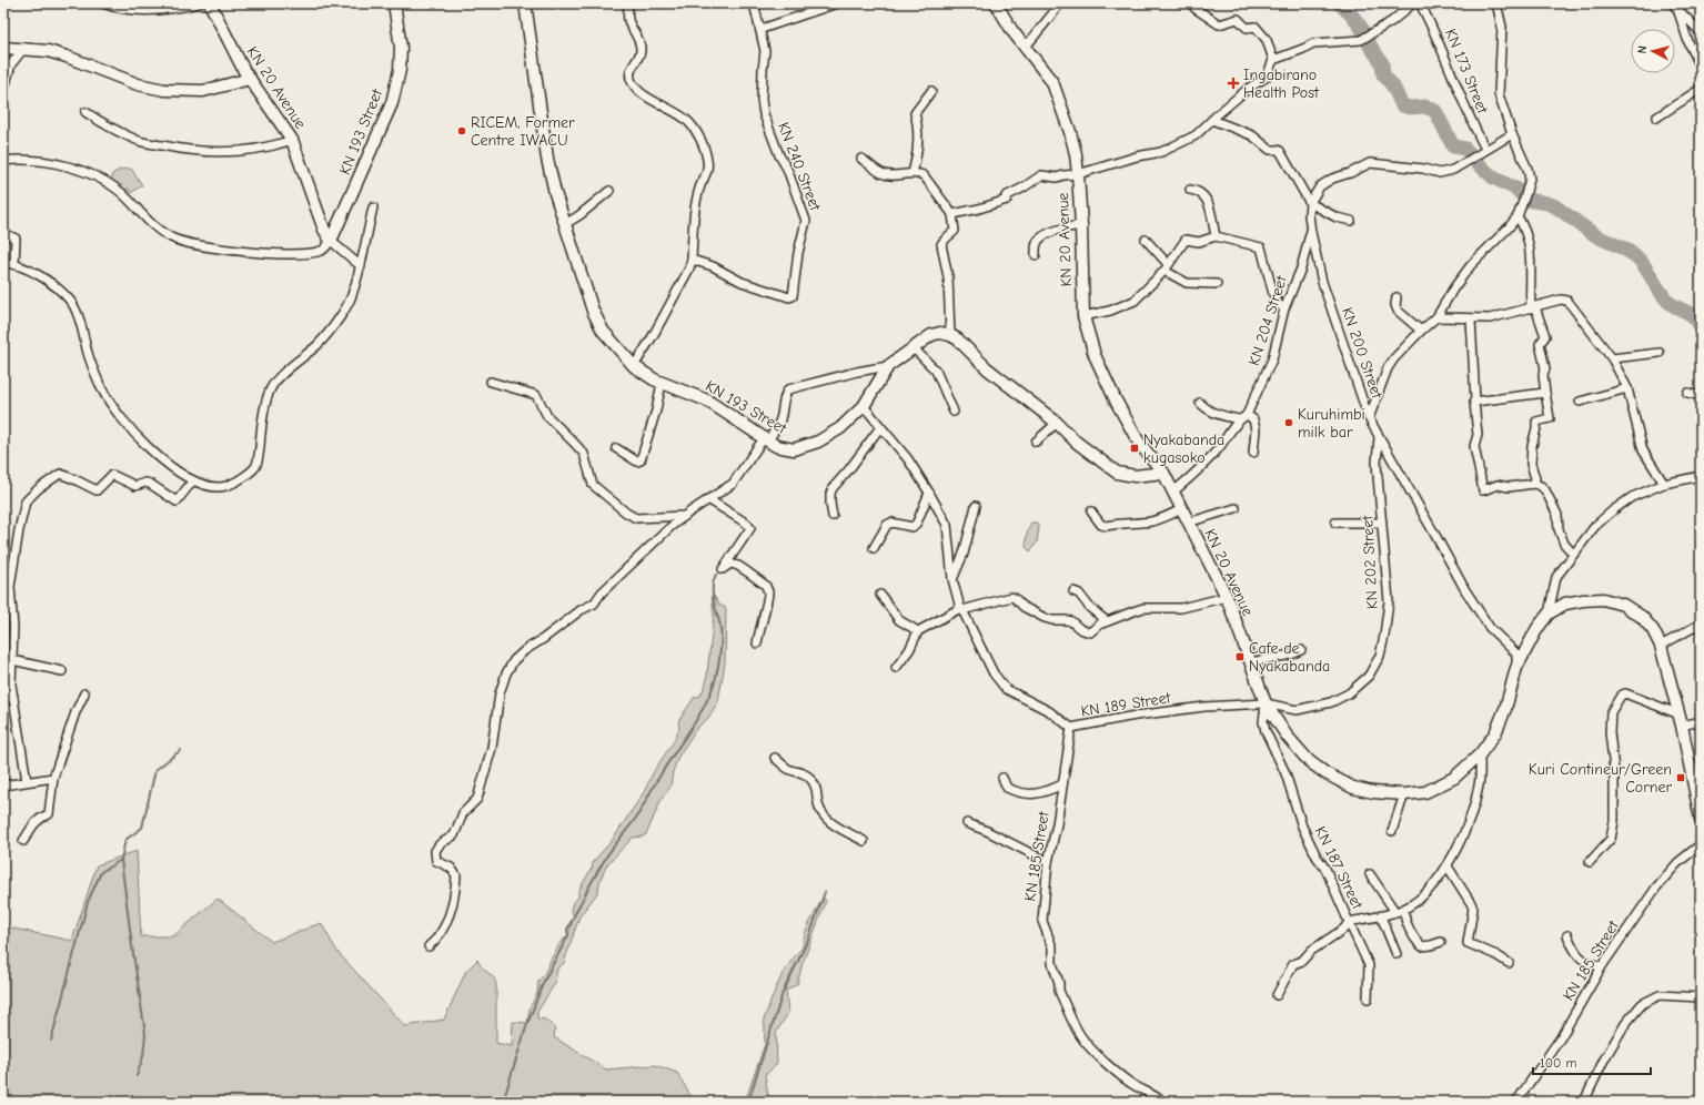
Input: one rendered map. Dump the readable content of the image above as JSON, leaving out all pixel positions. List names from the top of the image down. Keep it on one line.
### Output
{"streets":{"street":["KN 173 Street","KN 20 Avenue","KN 193 Street","KN 240 Street","KN 204 Street","KN 200 Street","KN 202 Street","KN 189 Street","KN 185 Street","KN 187 Street"]},"crossings":[["KN 20 Avenue","KN 193 Street"],["KN 20 Avenue","KN 200 Street"],["KN 20 Avenue","KN 202 Street"],["KN 20 Avenue","KN 189 Street"],["KN 20 Avenue","KN 187 Street"],["KN 193 Street","KN 189 Street"],["KN 204 Street","KN 200 Street"],["KN 200 Street","KN 202 Street"],["KN 202 Street","KN 189 Street"],["KN 202 Street","KN 187 Street"],["KN 189 Street","KN 185 Street"],["KN 189 Street","KN 187 Street"]],"places":{"health":["Ingabirano Health Post"],"other":["RICEM, Former Centre IWACU","Kuruhimbi milk bar"],"transit":["Nyakabanda kugasoko","Cafe de Nyakabanda","Kuri Contineur/Green Corner"]},"scale_bar":"100 m","north":"left"}
